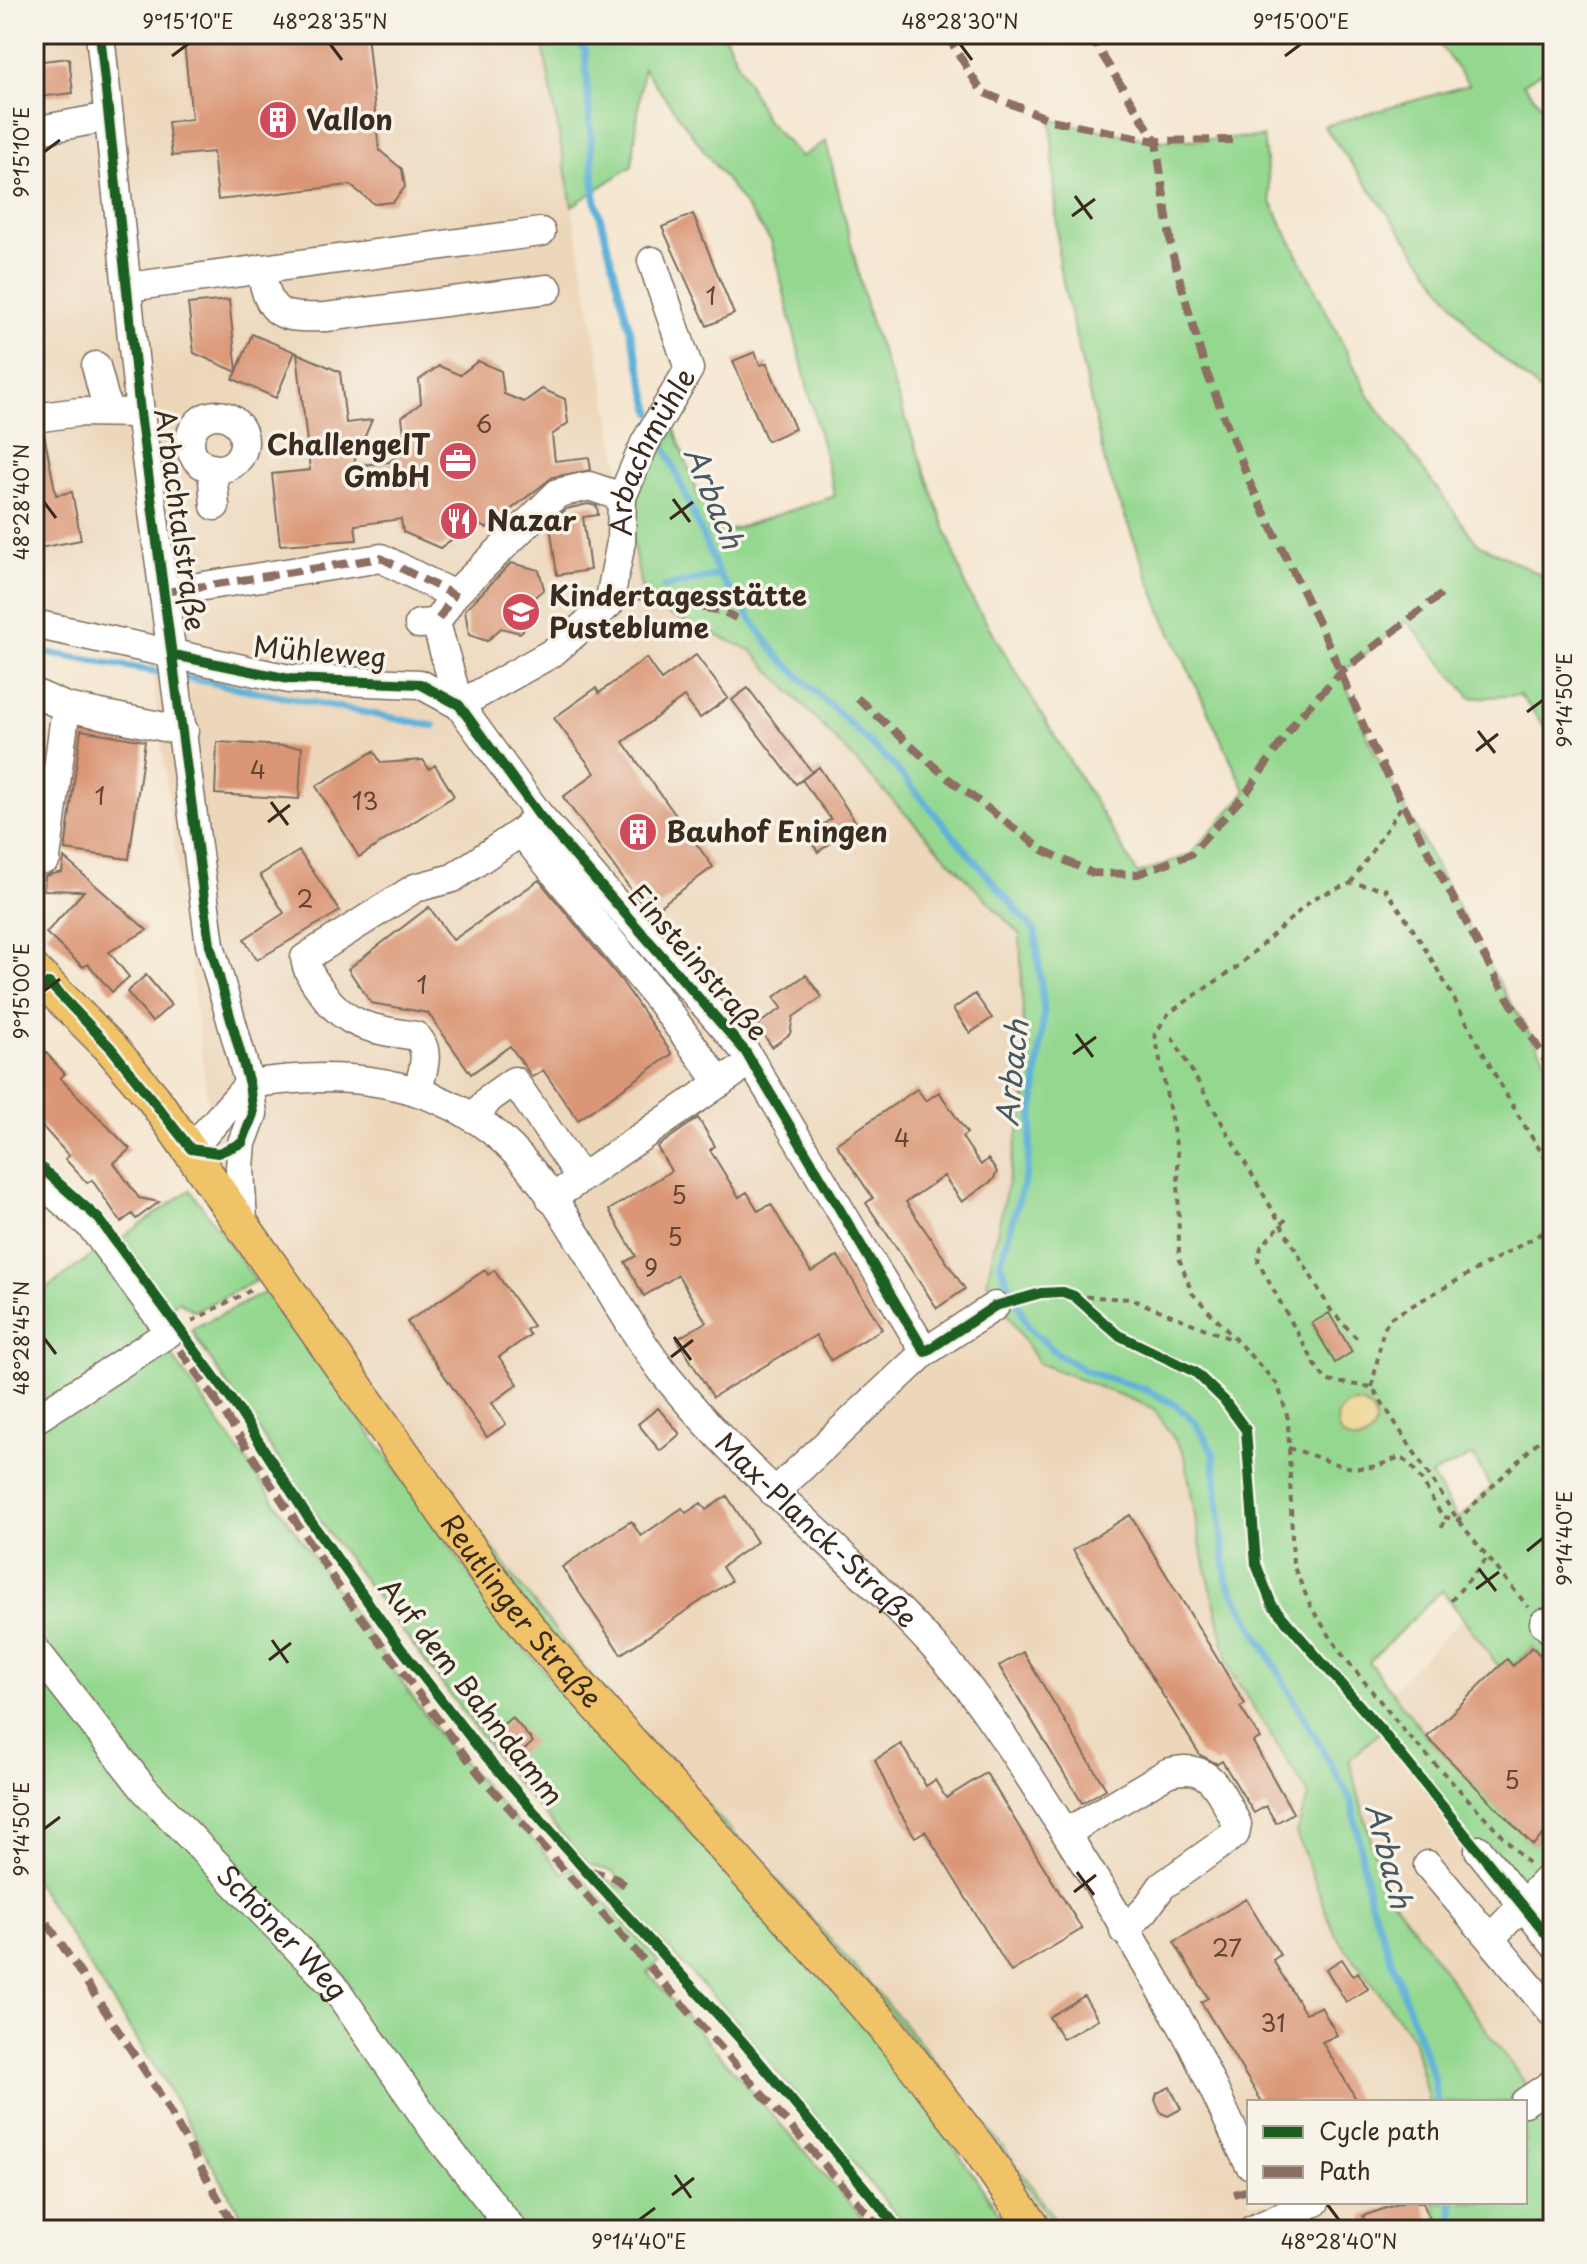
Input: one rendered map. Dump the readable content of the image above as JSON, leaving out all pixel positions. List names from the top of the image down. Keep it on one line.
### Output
{"streets":{"main road":["Reutlinger Straße"],"street":["Arbachmühle","Arbachtalstraße","Mühleweg","Einsteinstraße","Max-Planck-Straße","Schöner Weg"],"cycle path":["Auf dem Bahndamm"]},"crossings":[["Arbachmühle","Mühleweg"],["Arbachmühle","Einsteinstraße"],["Arbachtalstraße","Mühleweg"],["Arbachtalstraße","Max-Planck-Straße"],["Arbachtalstraße","Reutlinger Straße"],["Mühleweg","Einsteinstraße"]],"water":["Arbach"],"places":{"building":["Vallon","Bauhof Eningen"],"office":["ChallengeIT GmbH"],"restaurant":["Nazar"],"school or university":["Kindertagesstätte Pusteblume"]},"house_numbers":["1","6","4","1","13","2","1","4","5","5","9","5","27","31"],"legend":["Cycle path","Path"],"coordinates":["9°15'10\"E","48°28'35\"N","48°28'30\"N","9°15'00\"E","48°28'40\"N","9°14'50\"E","48°28'45\"N","9°14'40\"E"]}
